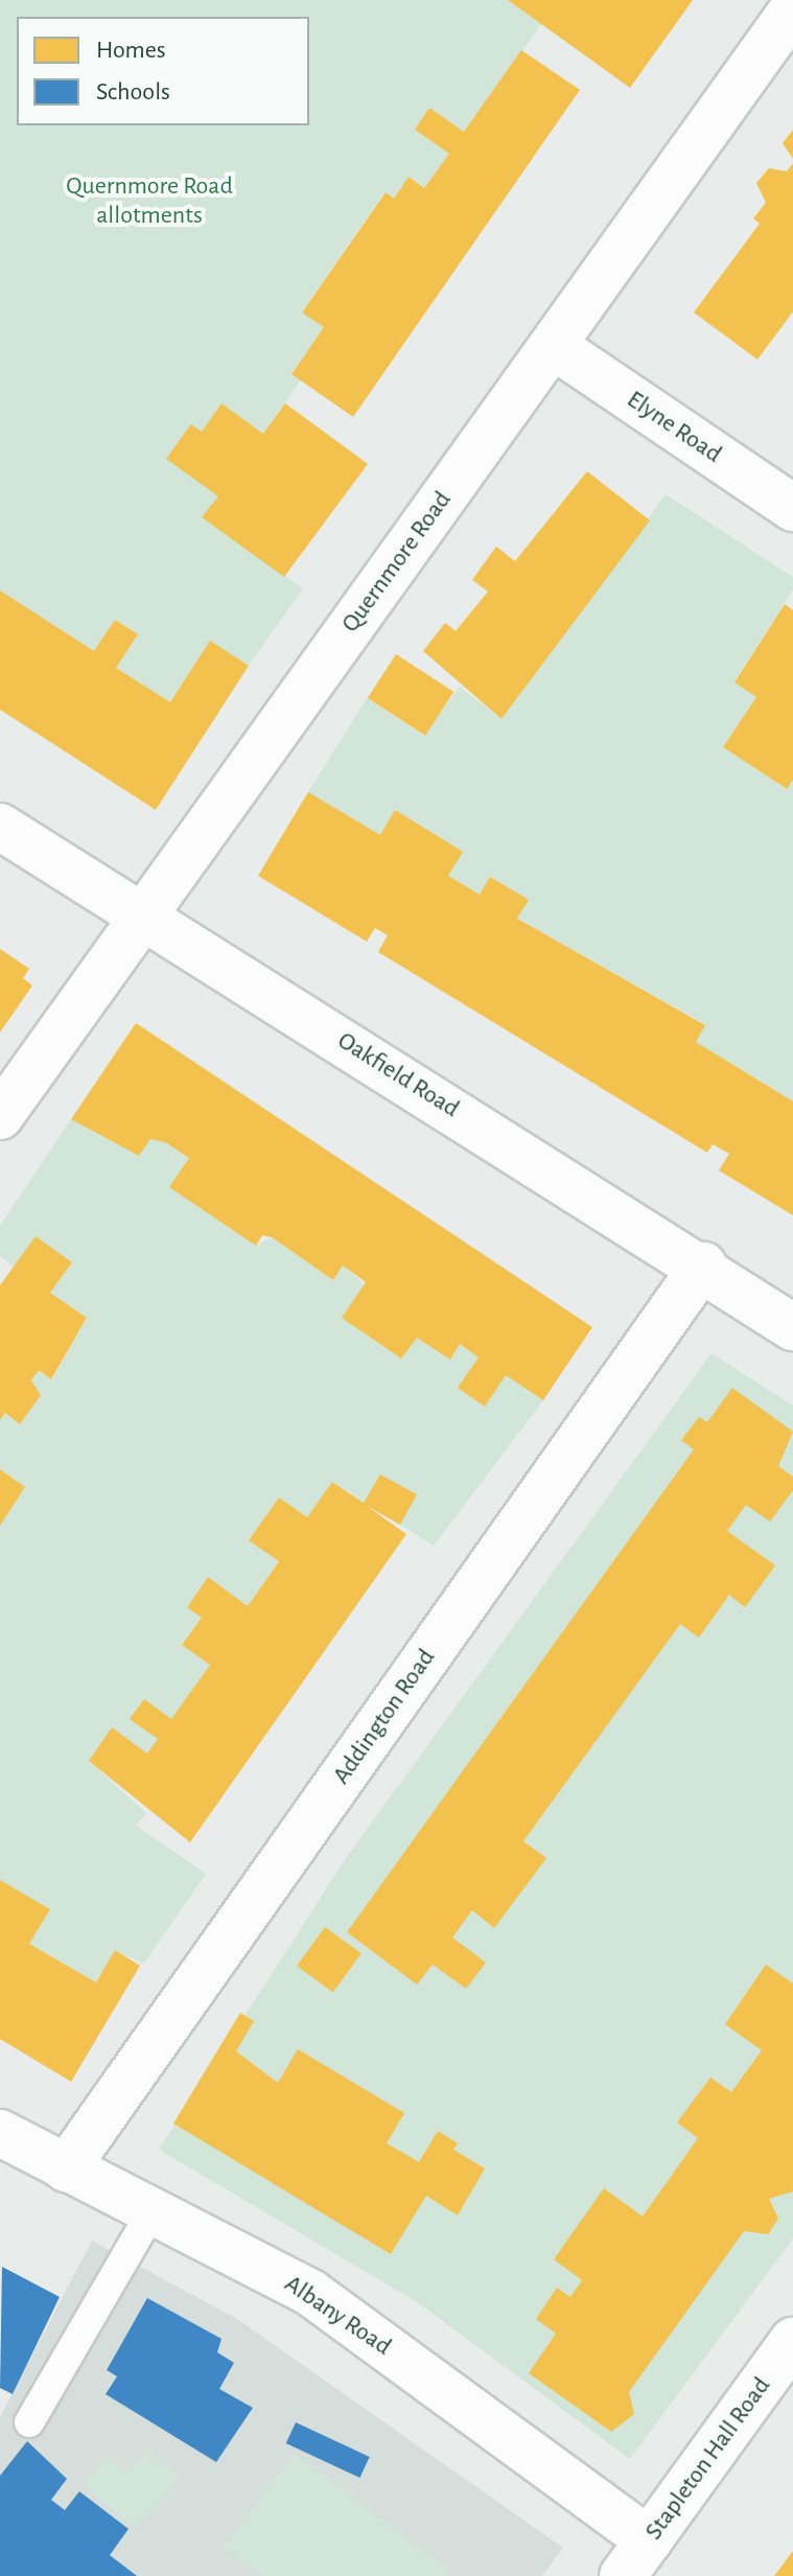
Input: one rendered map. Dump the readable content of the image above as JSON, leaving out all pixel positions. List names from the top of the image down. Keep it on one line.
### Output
{"streets":{"street":["Elyne Road","Quernmore Road","Oakfield Road","Addington Road","Albany Road","Stapleton Hall Road"]},"crossings":[["Elyne Road","Quernmore Road"],["Quernmore Road","Oakfield Road"],["Oakfield Road","Addington Road"],["Addington Road","Albany Road"],["Albany Road","Stapleton Hall Road"]],"parks":["Quernmore Road allotments"],"legend":["Homes","Schools"]}
